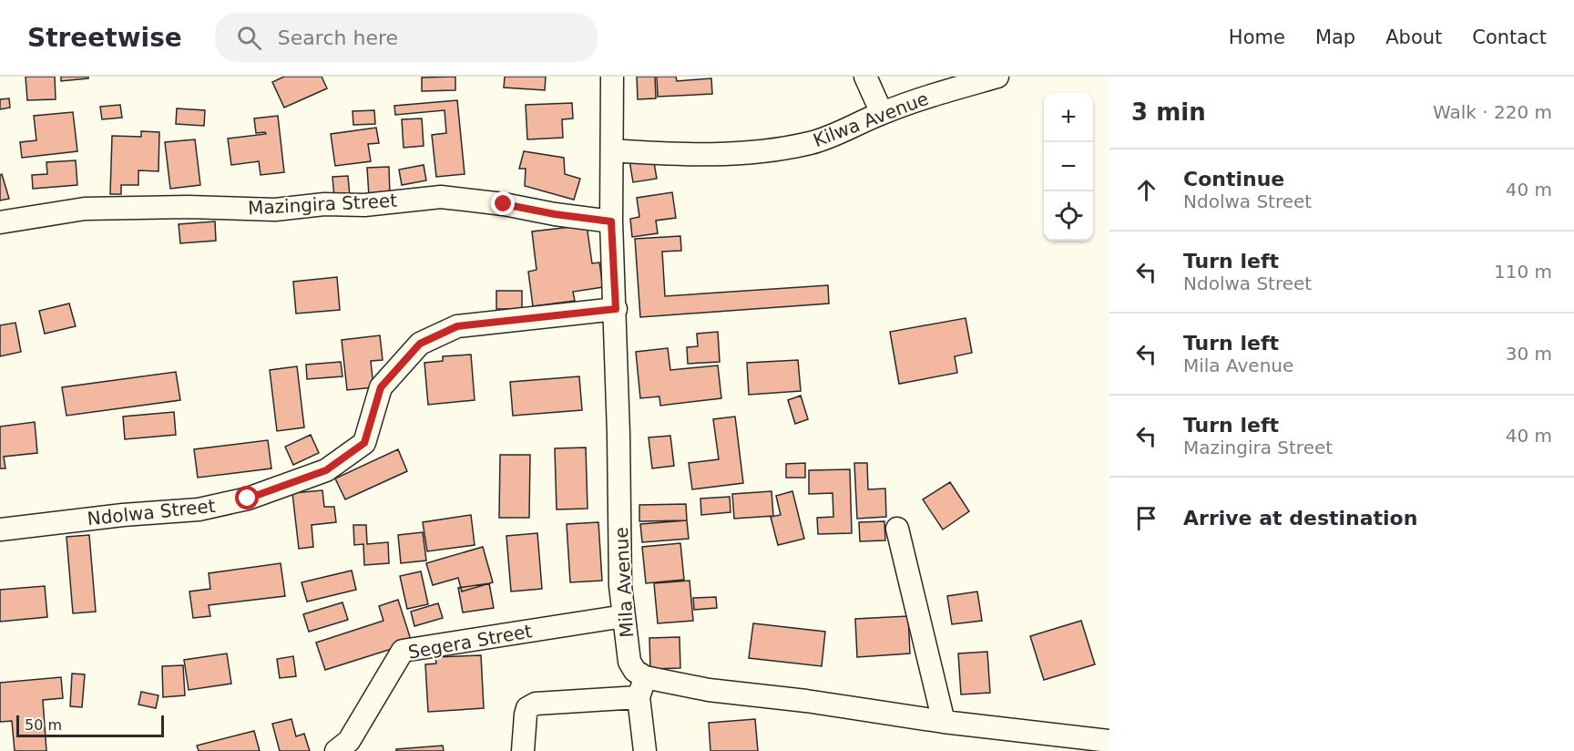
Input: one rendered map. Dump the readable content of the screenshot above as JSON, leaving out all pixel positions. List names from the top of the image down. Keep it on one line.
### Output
{"streets":{"street":["Kilwa Avenue","Mazingira Street","Ndolwa Street","Mila Avenue","Segera Street"]},"crossings":[["Kilwa Avenue","Mila Avenue"],["Mazingira Street","Mila Avenue"],["Ndolwa Street","Mila Avenue"],["Mila Avenue","Segera Street"]],"scale_bar":"50 m","page":{"header":"Streetwise","search":"Search here","nav":["Home","Map","About","Contact"],"heading":["3 min","Walk · 220 m"],"map_buttons":["+","−"],"list":[["Continue","Ndolwa Street","40 m"],["Turn left","Ndolwa Street","110 m"],["Turn left","Mila Avenue","30 m"],["Turn left","Mazingira Street","40 m"],"Arrive at destination"],"scale":"50 m"}}
